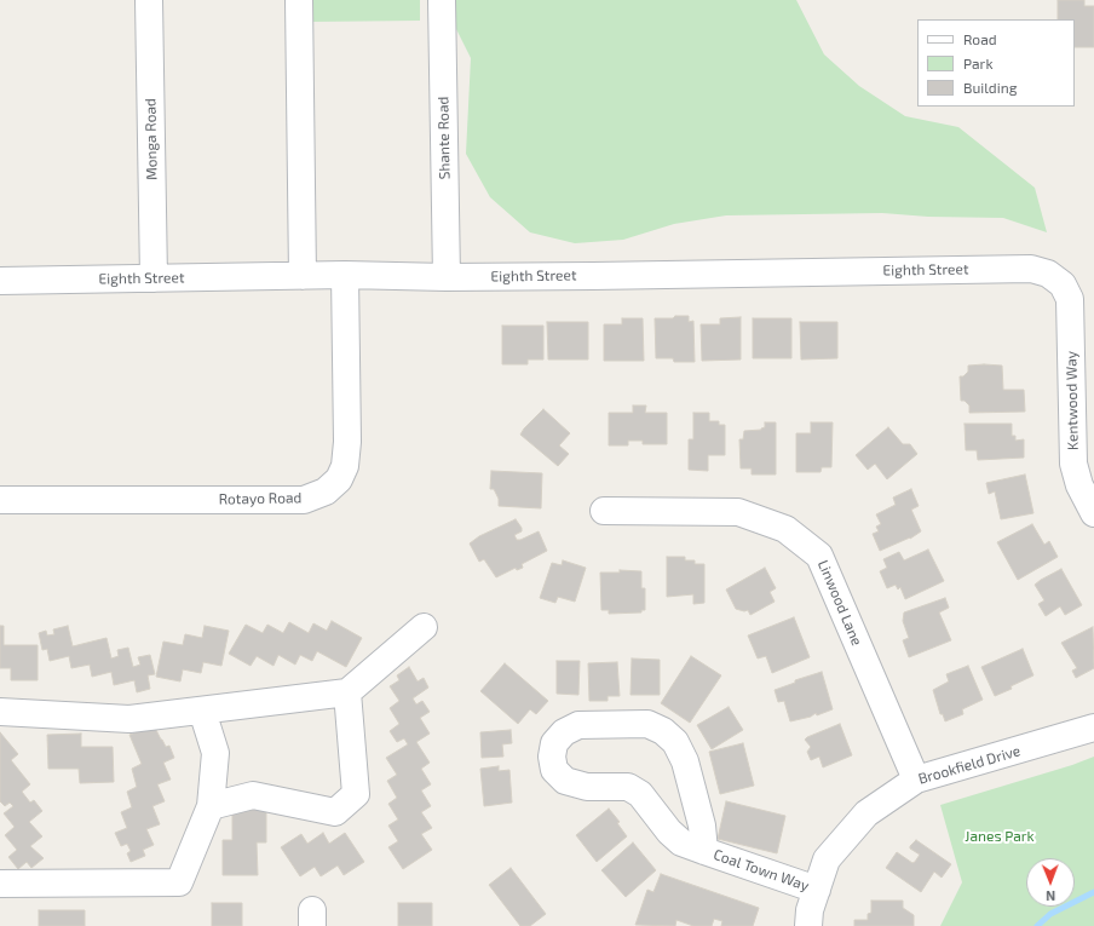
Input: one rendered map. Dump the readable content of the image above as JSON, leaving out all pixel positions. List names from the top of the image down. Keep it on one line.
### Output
{"streets":{"street":["Shante Road","Monga Road","Eighth Street","Kentwood Way","Rotayo Road","Linwood Lane","Brookfield Drive","Coal Town Way"]},"crossings":[["Shante Road","Eighth Street"],["Monga Road","Eighth Street"],["Eighth Street","Kentwood Way"],["Eighth Street","Rotayo Road"],["Linwood Lane","Brookfield Drive"],["Brookfield Drive","Coal Town Way"]],"parks":["Janes Park"],"legend":["Road","Park","Building"],"north":"bottom"}
